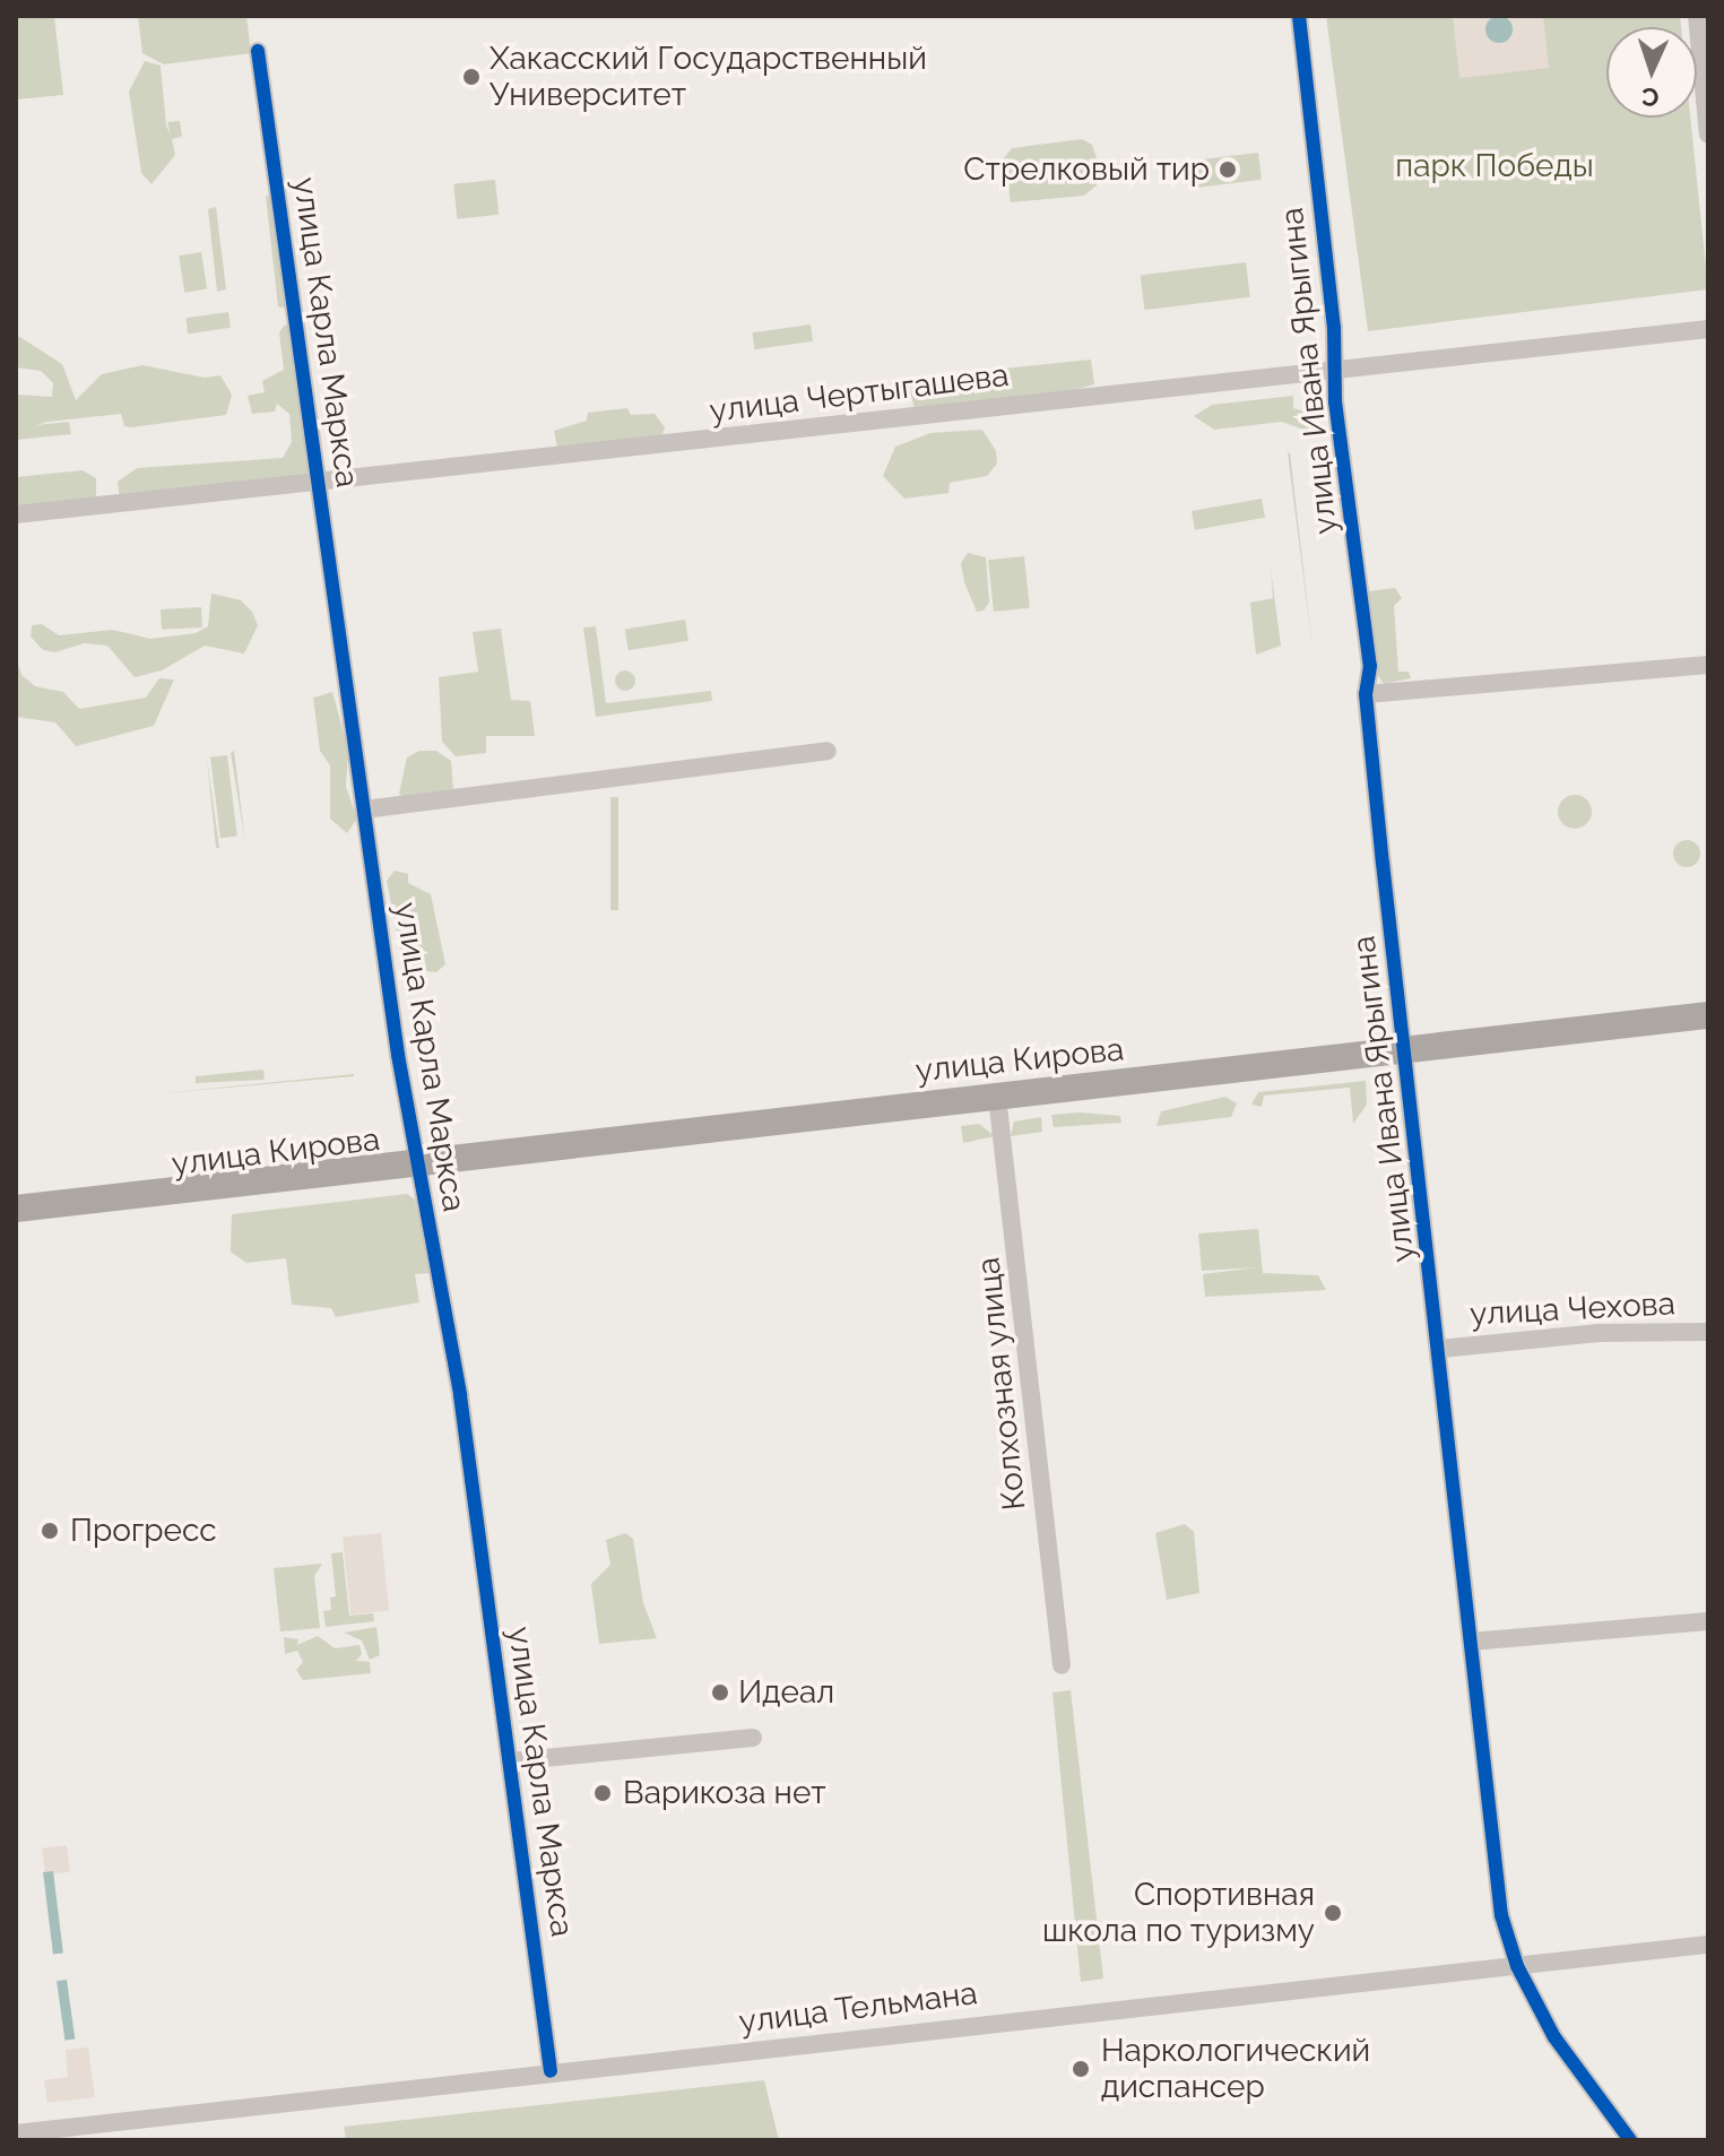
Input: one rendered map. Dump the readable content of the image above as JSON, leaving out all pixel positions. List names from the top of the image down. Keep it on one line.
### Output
{"streets":{"main road":["улица Кирова"],"street":["улица Карла Маркса","улица Ивана Ярыгина","улица Чертыгашева","улица Чехова","Колхозная улица","улица Тельмана"]},"crossings":[["улица Карла Маркса","улица Чертыгашева"],["улица Карла Маркса","улица Кирова"],["улица Карла Маркса","улица Тельмана"],["улица Ивана Ярыгина","улица Чертыгашева"],["улица Ивана Ярыгина","улица Кирова"],["улица Ивана Ярыгина","улица Чехова"],["улица Ивана Ярыгина","улица Тельмана"],["улица Кирова","Колхозная улица"]],"parks":["парк Победы"],"places":["Хакасский Государственный Университет","Стрелковый тир","Прогресс","Идеал","Варикоза нет","Спортивная школа по туризму","Наркологический диспансер"],"north":"bottom"}
